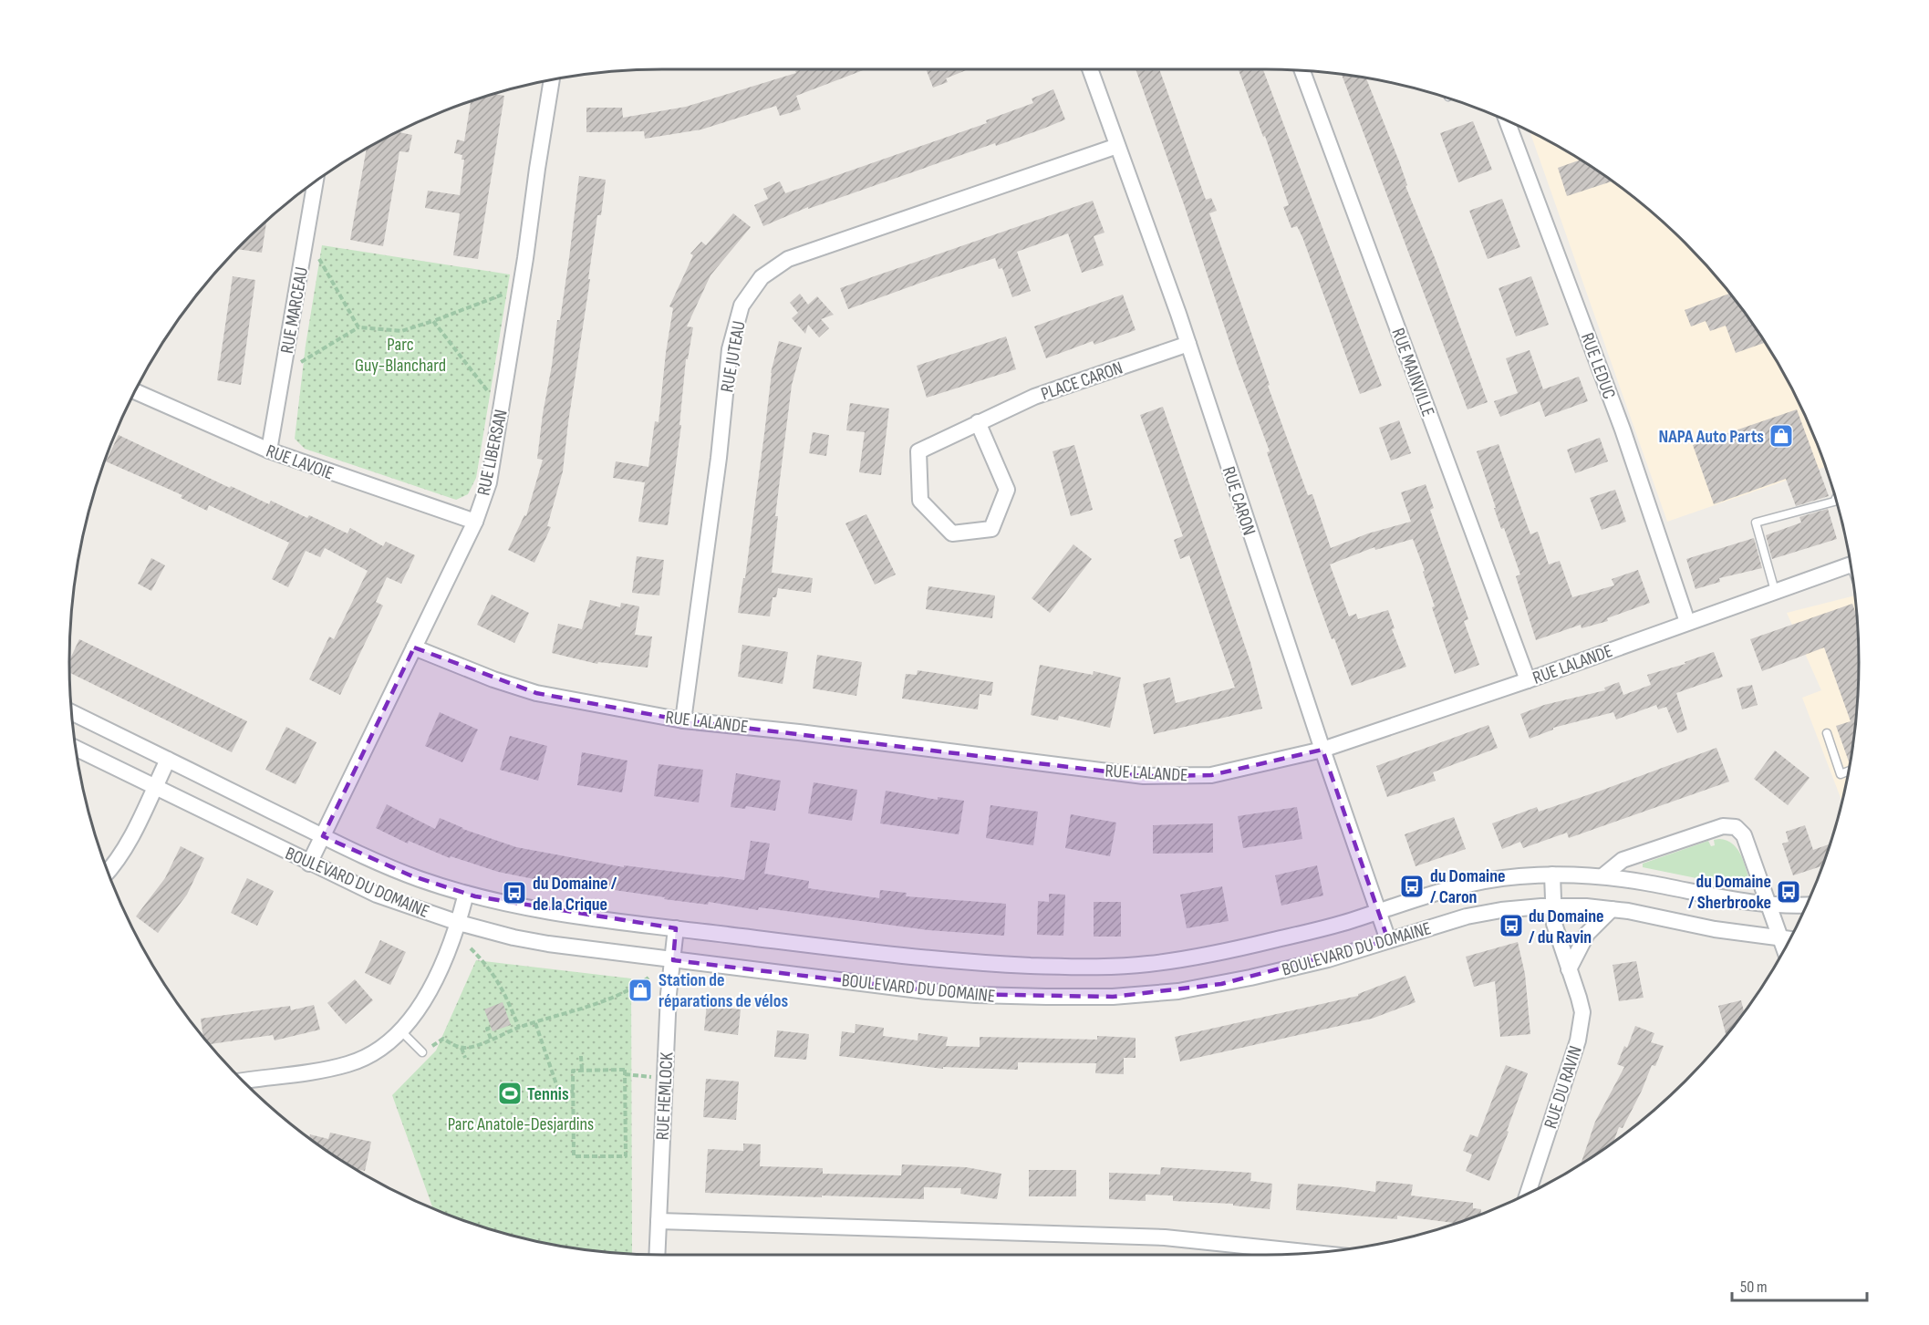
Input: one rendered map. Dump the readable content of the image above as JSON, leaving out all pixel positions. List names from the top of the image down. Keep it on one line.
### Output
{"streets":{"street":["RUE MARCEAU","RUE JUTEAU","RUE LEDUC","RUE MAINVILLE","PLACE CARON","RUE LIBERSAN","RUE LAVOIE","RUE CARON","RUE LALANDE","BOULEVARD DU DOMAINE","RUE DU RAVIN","RUE HEMLOCK"]},"crossings":[["RUE MARCEAU","RUE LAVOIE"],["RUE JUTEAU","RUE CARON"],["RUE JUTEAU","RUE LALANDE"],["RUE LEDUC","RUE LALANDE"],["RUE MAINVILLE","RUE LALANDE"],["PLACE CARON","RUE CARON"],["RUE LIBERSAN","RUE LAVOIE"],["RUE LIBERSAN","RUE LALANDE"],["RUE LIBERSAN","BOULEVARD DU DOMAINE"],["RUE CARON","RUE LALANDE"],["RUE CARON","BOULEVARD DU DOMAINE"],["BOULEVARD DU DOMAINE","RUE DU RAVIN"],["BOULEVARD DU DOMAINE","RUE HEMLOCK"]],"parks":["Parc Guy-Blanchard","Parc Anatole-Desjardins"],"places":{"shop":["NAPA Auto Parts","Station de réparations de vélos"],"bus stop":["du Domaine / Caron","du Domaine / Sherbrooke","du Domaine / de la Crique","du Domaine / du Ravin"],"sports":["Tennis"]},"scale_bar":"50 m"}
